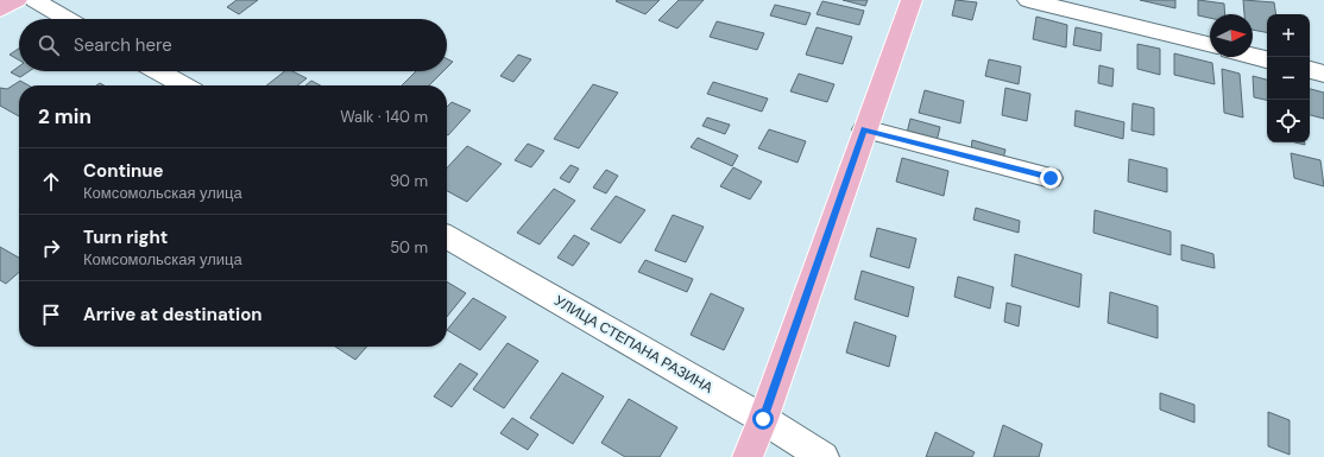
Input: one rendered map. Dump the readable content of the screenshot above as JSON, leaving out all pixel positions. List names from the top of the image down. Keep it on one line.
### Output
{"streets":{"street":["УЛИЦА СТЕПАНА РАЗИНА"]},"north":"right","page":{"map_buttons":["+","−"],"search":"Search here","heading":["2 min","Walk · 140 m"],"list":[["Continue","Комсомольская улица","90 m"],["Turn right","Комсомольская улица","50 m"],"Arrive at destination"]}}
